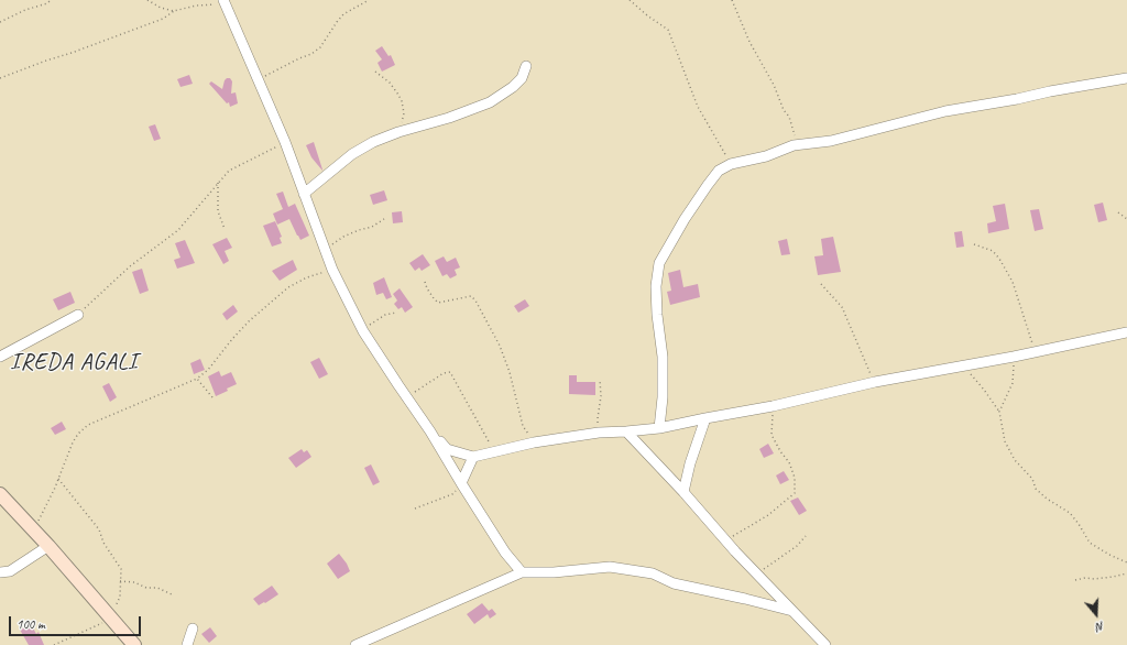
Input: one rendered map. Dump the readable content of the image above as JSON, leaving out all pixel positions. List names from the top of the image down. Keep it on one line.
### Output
{"districts":["IREDA AGALI"],"scale_bar":"100 m","north":"bottom"}
